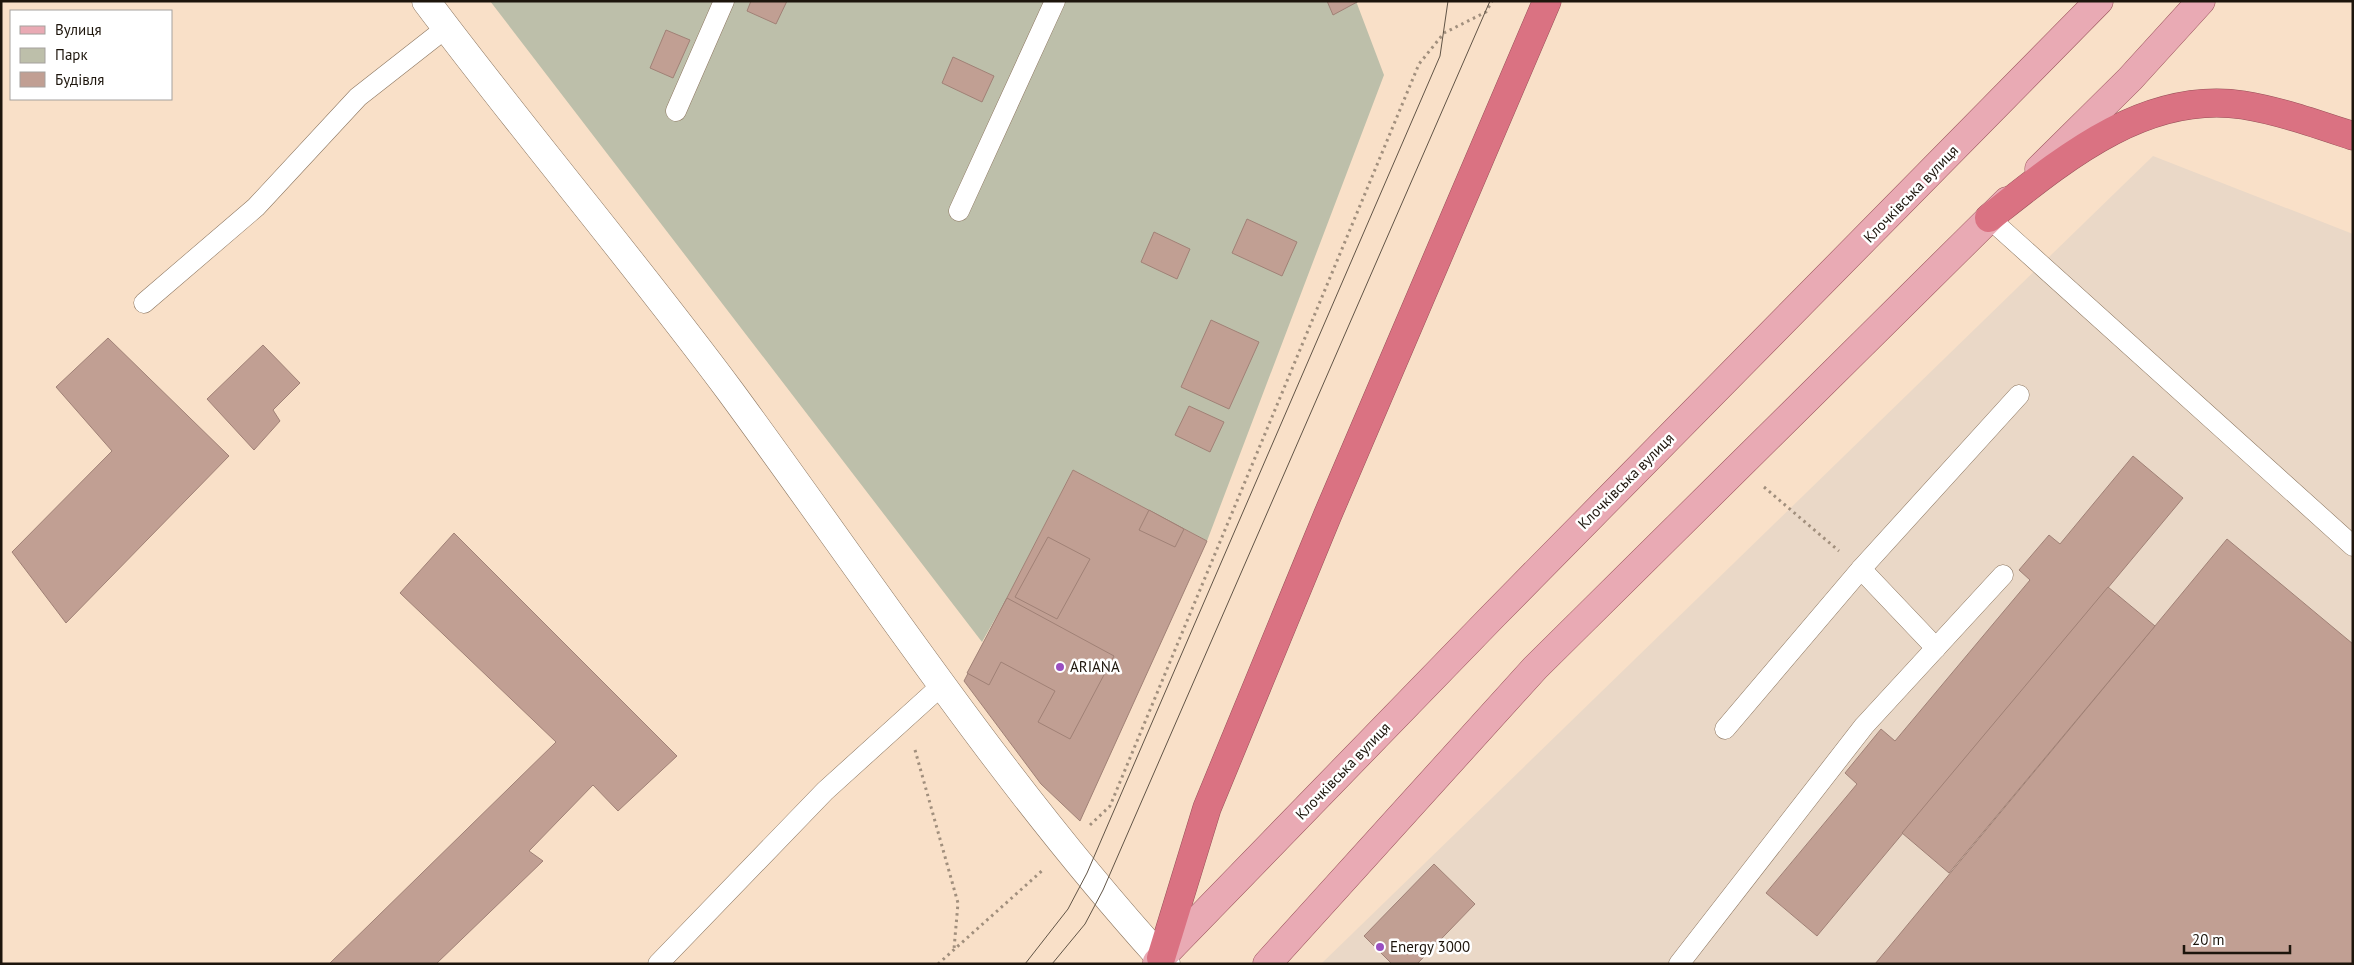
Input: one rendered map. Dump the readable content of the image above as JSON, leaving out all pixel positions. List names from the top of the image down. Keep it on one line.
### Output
{"streets":{"main road":["Клочківська вулиця"]},"places":["ARIANA","Energy 3000"],"legend":["Вулиця","Парк","Будівля"],"scale_bar":"20 m"}
